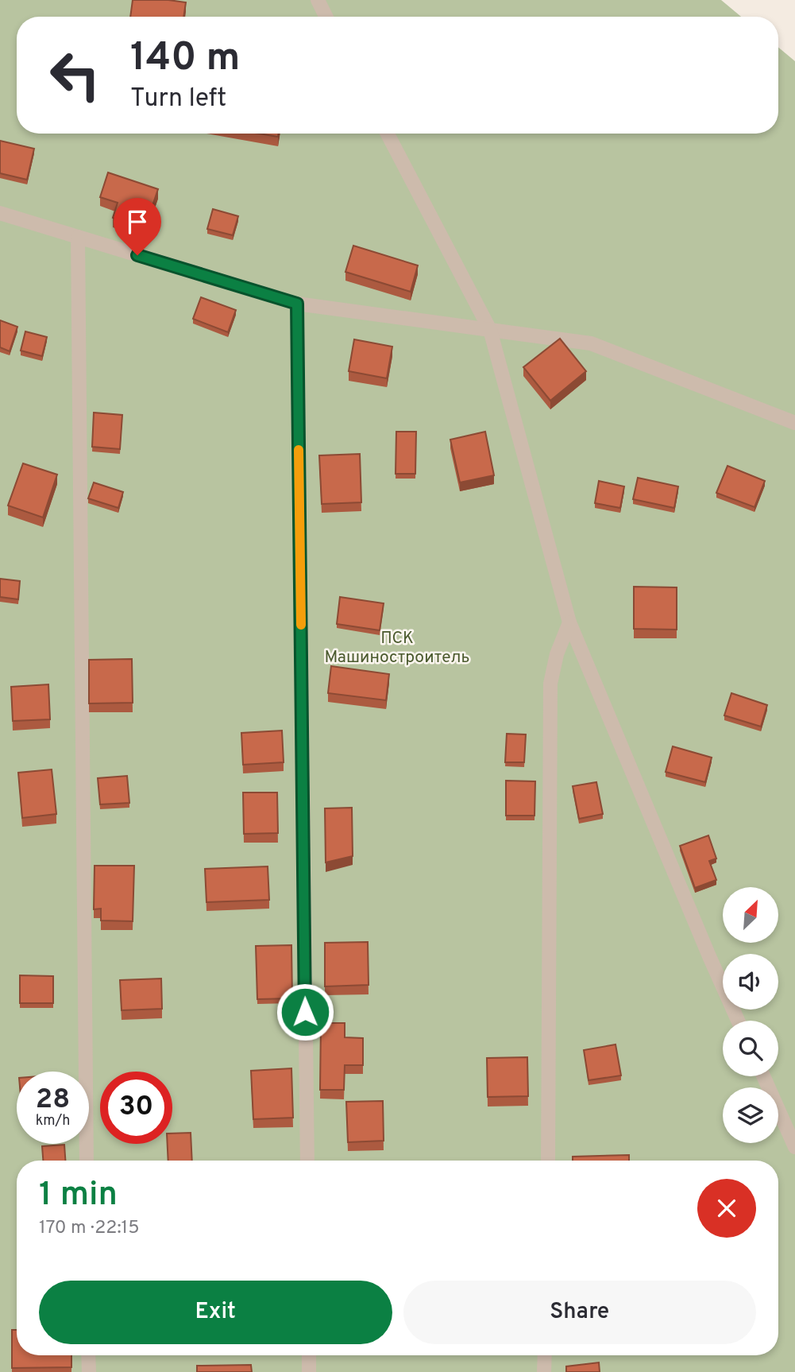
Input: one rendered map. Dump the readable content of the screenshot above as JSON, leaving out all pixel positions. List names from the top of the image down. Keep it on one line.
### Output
{"parks":["ПСК Машиностроитель"],"north":"top right","page":{"turn":["140 m","Turn left"],"speed":"28 km/h","limit":"30","heading":["1 min","170 m · 22:15"],"buttons":["Exit","Share"]}}
